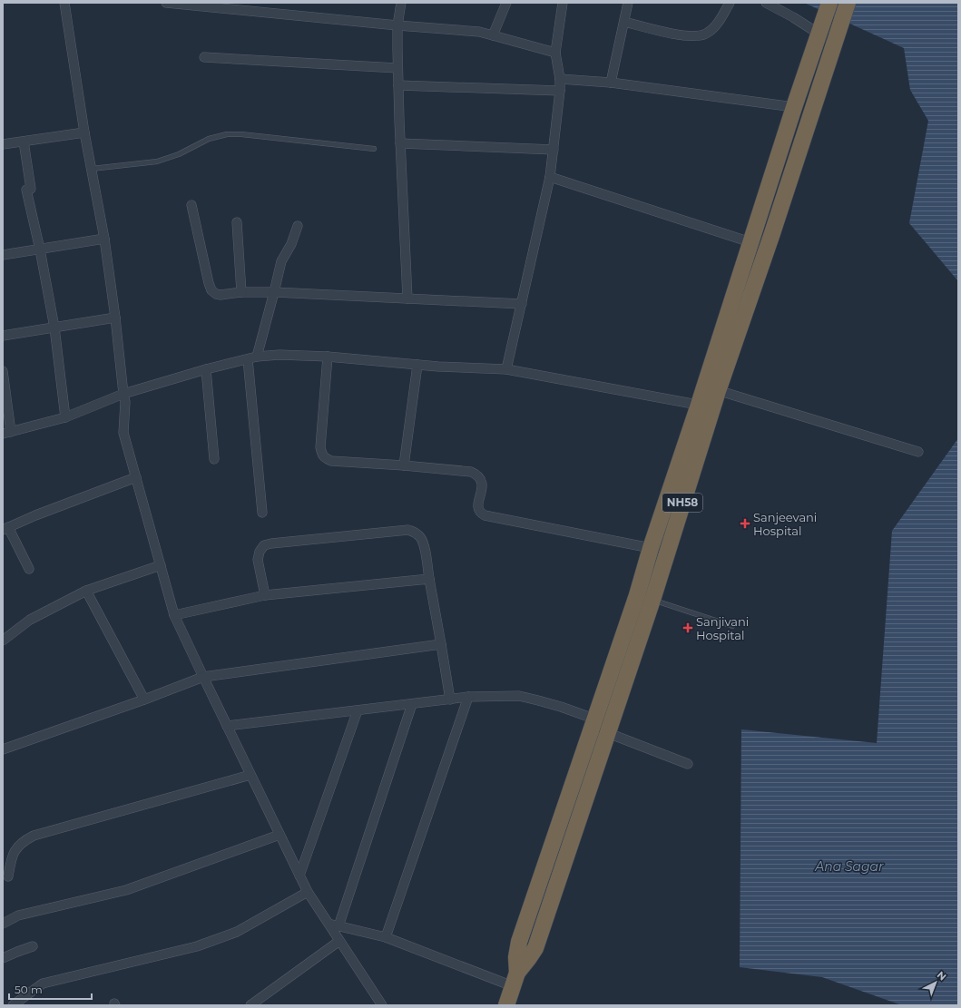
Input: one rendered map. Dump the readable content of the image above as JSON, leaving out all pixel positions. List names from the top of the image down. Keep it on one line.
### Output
{"streets":{"highway":["NH58"]},"water":["Ana Sagar"],"places":{"health":["Sanjeevani Hospital","Sanjivani Hospital"]},"scale_bar":"50 m","north":"top right"}
